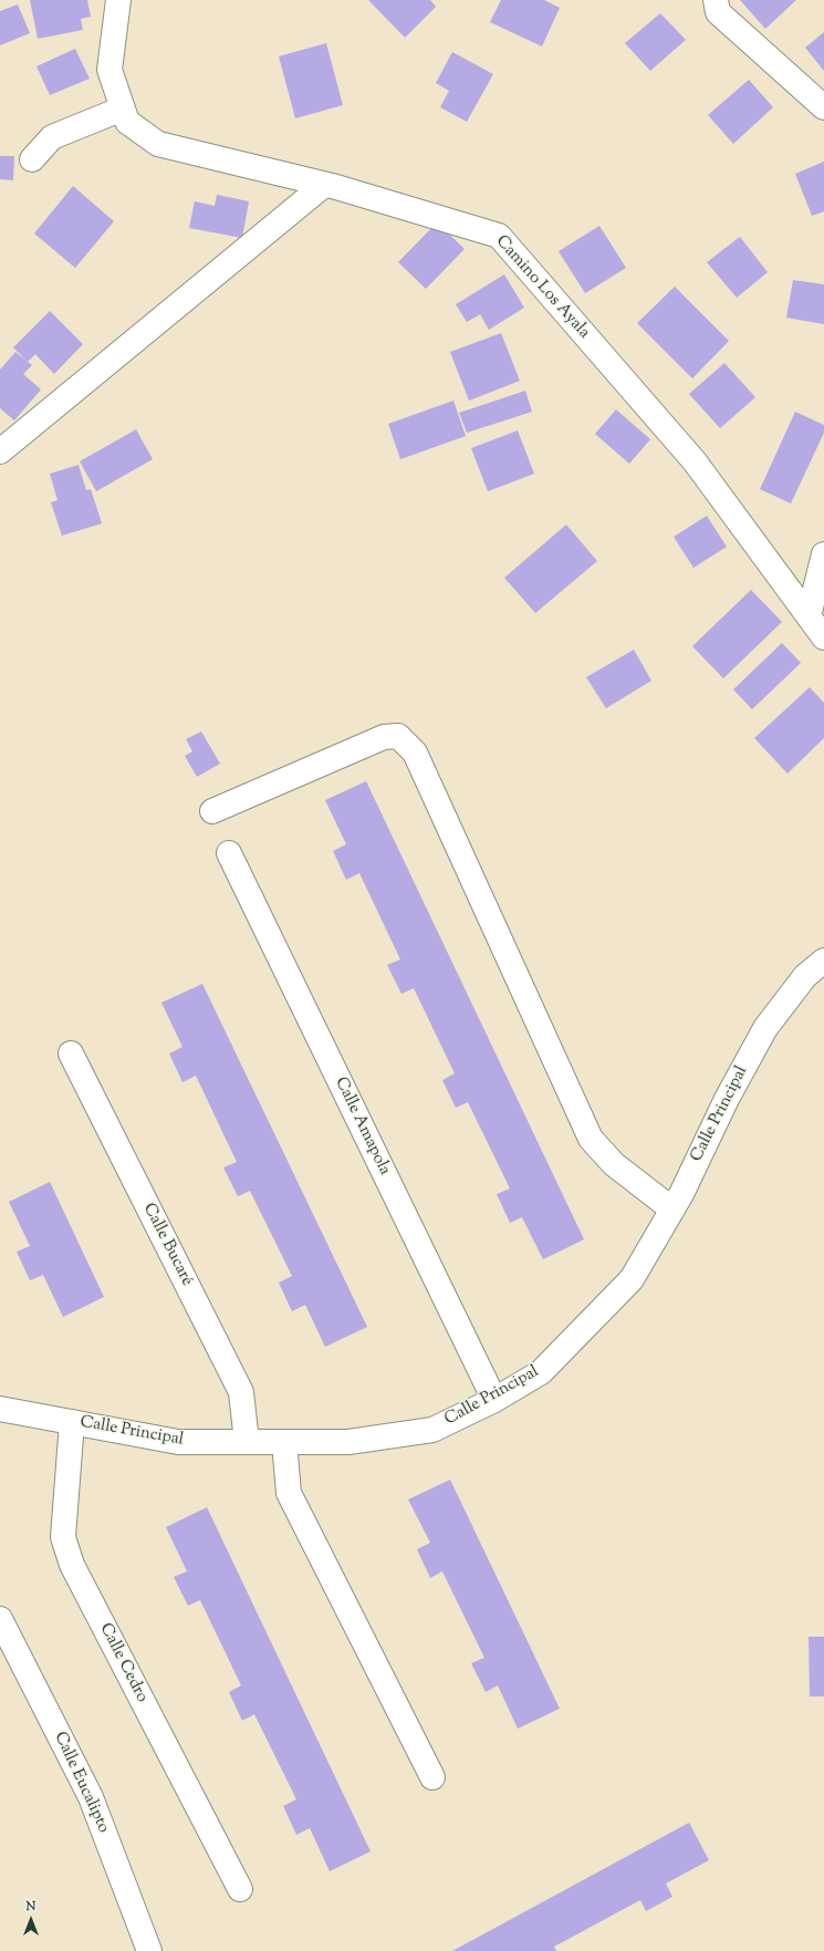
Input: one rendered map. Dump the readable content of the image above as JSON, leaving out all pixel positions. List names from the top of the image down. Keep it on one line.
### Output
{"streets":{"street":["Camino Los Ayala","Calle Principal","Calle Amapola","Calle Bucaré","Calle Cedro","Calle Eucalipto"]},"crossings":[["Calle Principal","Calle Amapola"],["Calle Principal","Calle Bucaré"],["Calle Principal","Calle Cedro"]],"north":"top"}
